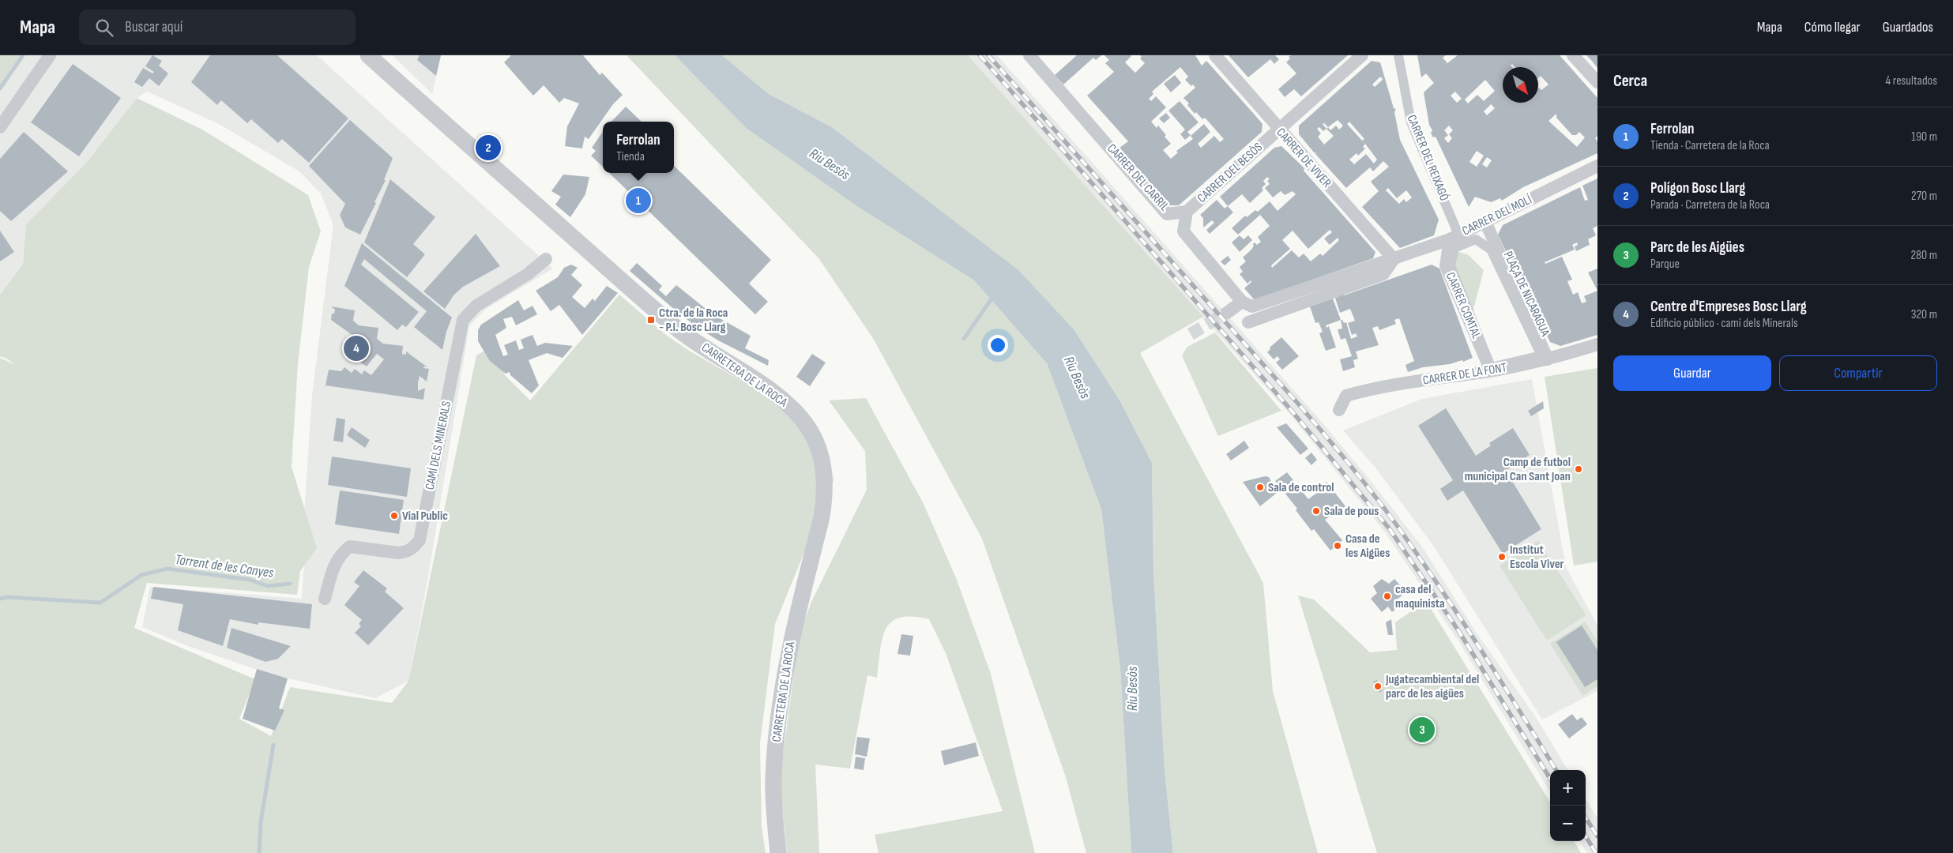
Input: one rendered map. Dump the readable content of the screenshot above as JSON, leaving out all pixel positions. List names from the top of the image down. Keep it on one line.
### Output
{"streets":{"street":["CARRER DE VIVER","CARRER DEL REIXAGÓ","CARRER DEL BESÒS","CARRER DEL CARRIL","CARRER DEL MOLÍ","PLAÇA DE NICARAGUA","CARRER COMTAL","CARRER DE LA FONT","CARRETERA DE LA ROCA","CAMÍ DELS MINERALS"]},"crossings":[["CARRER DE VIVER","CARRER DEL BESÒS"],["CARRER DE VIVER","CARRER DEL MOLÍ"],["CARRER DEL REIXAGÓ","CARRER DEL MOLÍ"],["CARRER DEL REIXAGÓ","CARRER COMTAL"],["CARRER DEL BESÒS","CARRER DEL CARRIL"],["CARRER DEL CARRIL","CARRER DEL MOLÍ"],["CARRER DEL MOLÍ","CARRER COMTAL"],["PLAÇA DE NICARAGUA","CARRER DE LA FONT"],["CARRER COMTAL","CARRER DE LA FONT"]],"water":["Riu Besòs","Torrent de les Canyes"],"places":{"transit":["Ctra. de la Roca - P.I. Bosc Llarg"],"other":["Camp de futbol municipal Can Sant Joan","Sala de control","Sala de pous","Vial Public","Casa de les Aigües","Institut Escola Viver","casa del maquinista","Jugatecambiental del parc de les aigües"]},"north":"bottom right","page":{"header":"Mapa","search":"Buscar aquí","nav":["Mapa","Cómo llegar","Guardados"],"heading":["Cerca","4 resultados"],"list":[{"mark":"1","name":"Ferrolan","note":"Tienda · Carretera de la Roca","value":"190 m"},{"mark":"2","name":"Polígon Bosc Llarg","note":"Parada · Carretera de la Roca","value":"270 m"},{"mark":"3","name":"Parc de les Aigües","note":"Parque","value":"280 m"},{"mark":"4","name":"Centre d'Empreses Bosc Llarg","note":"Edificio público · camí dels Minerals","value":"320 m"}],"popup":["Ferrolan","Tienda"],"pins":["2","1","4","3"],"buttons":["Guardar","Compartir"],"map_buttons":["+","−"]}}
